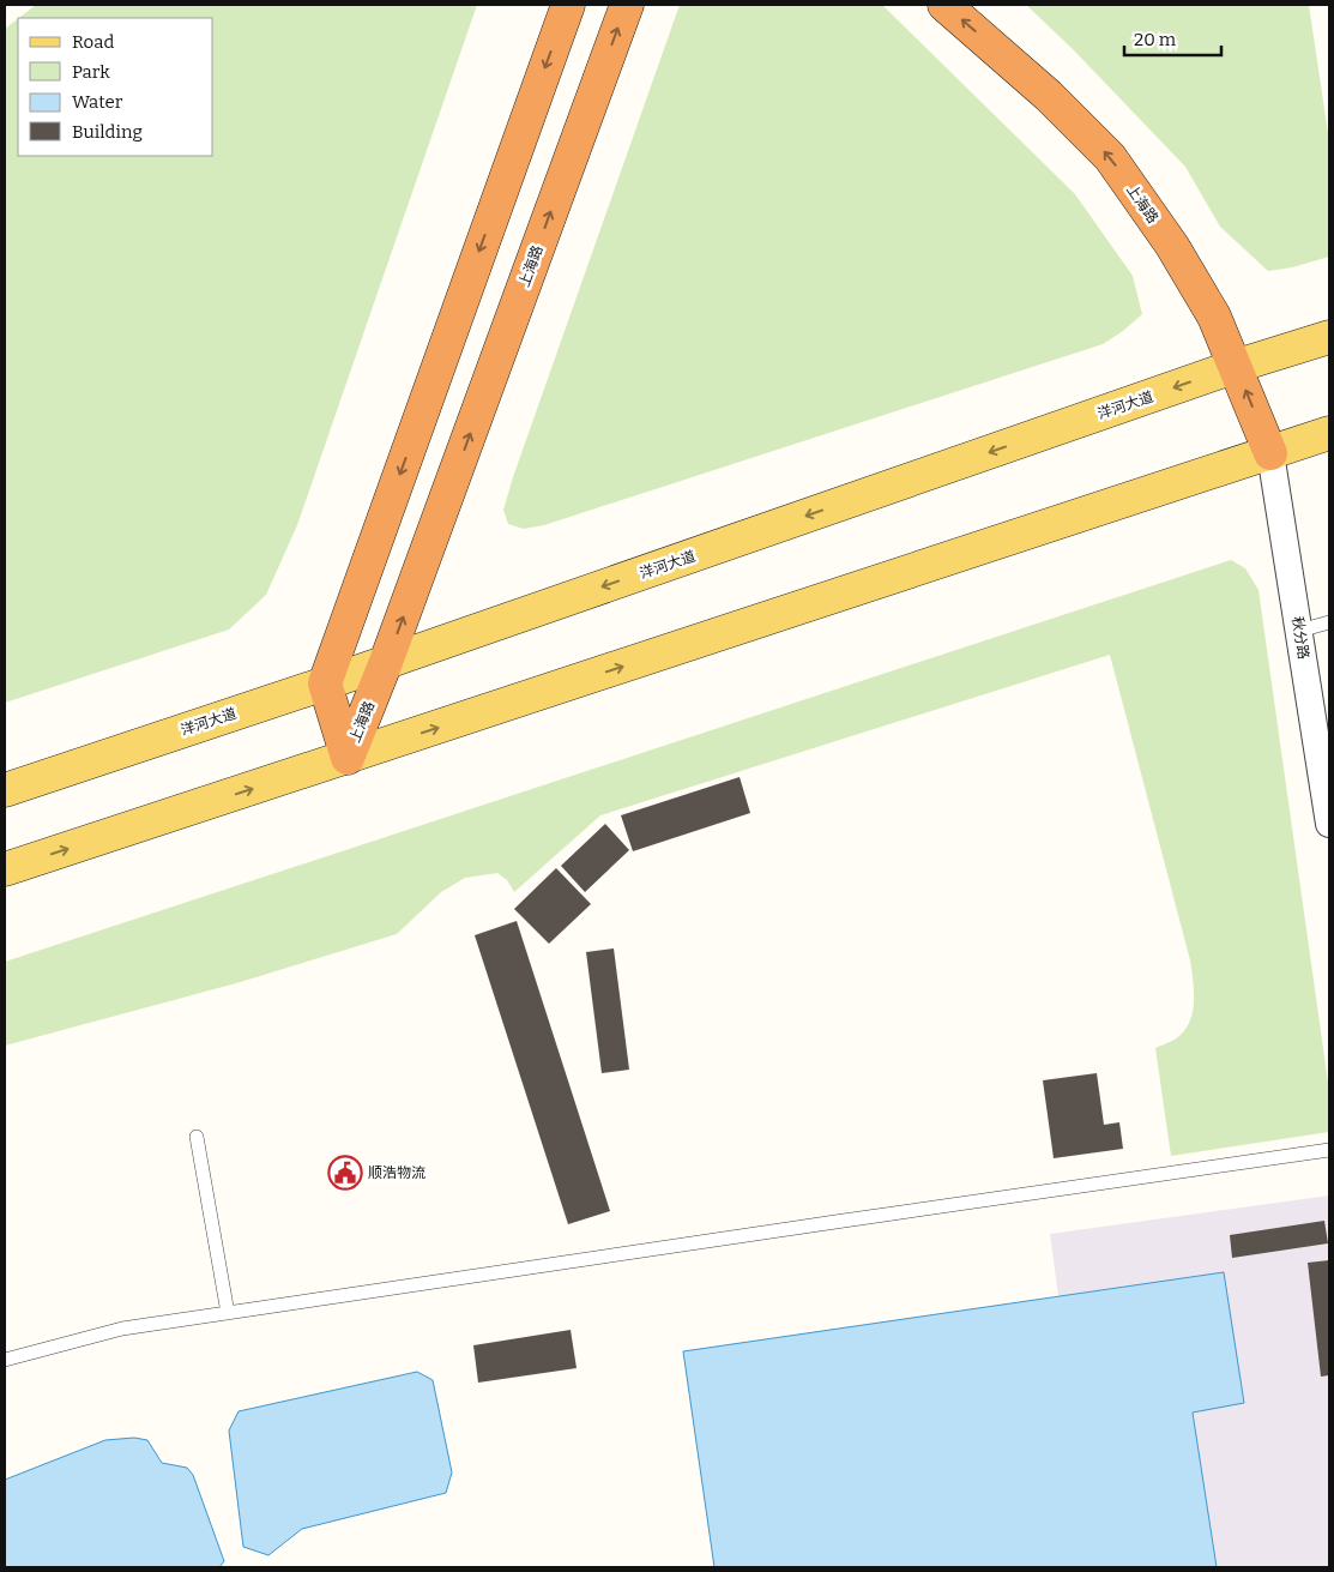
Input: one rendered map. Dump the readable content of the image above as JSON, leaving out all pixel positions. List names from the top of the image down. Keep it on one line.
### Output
{"streets":{"highway":["上海路"],"main road":["洋河大道"],"street":["秋分路"]},"crossings":[["上海路","洋河大道"],["上海路","秋分路"]],"places":{"public building":["顺浩物流"]},"legend":["Road","Park","Water","Building"],"scale_bar":"20 m"}
